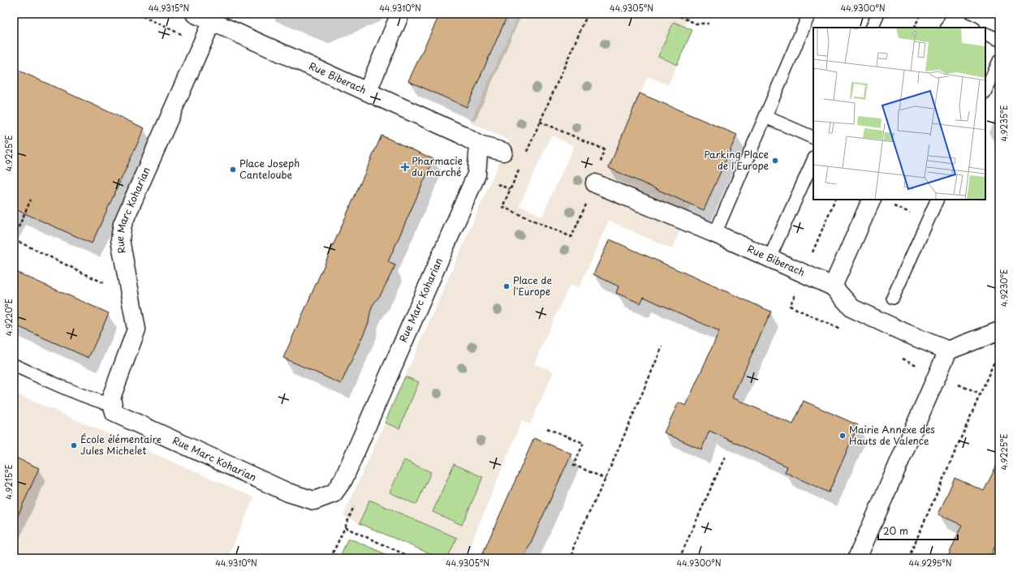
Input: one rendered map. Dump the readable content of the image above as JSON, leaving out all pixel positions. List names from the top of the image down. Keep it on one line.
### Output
{"streets":{"street":["Rue Biberach","Rue Marc Koharian"]},"crossings":[["Rue Biberach","Rue Marc Koharian"]],"places":{"other":["Parking Place de l'Europe","Place Joseph Canteloube","Place de l'Europe","Mairie Annexe des Hauts de Valence","École élémentaire Jules Michelet"],"health":["Pharmacie du marché"]},"scale_bar":"20 m","coordinates":["44.9315°N","44.9310°N","44.9305°N","44.9300°N","4.9235°E","4.9225°E","4.9230°E","4.9220°E","4.9215°E","44.9295°N"]}
